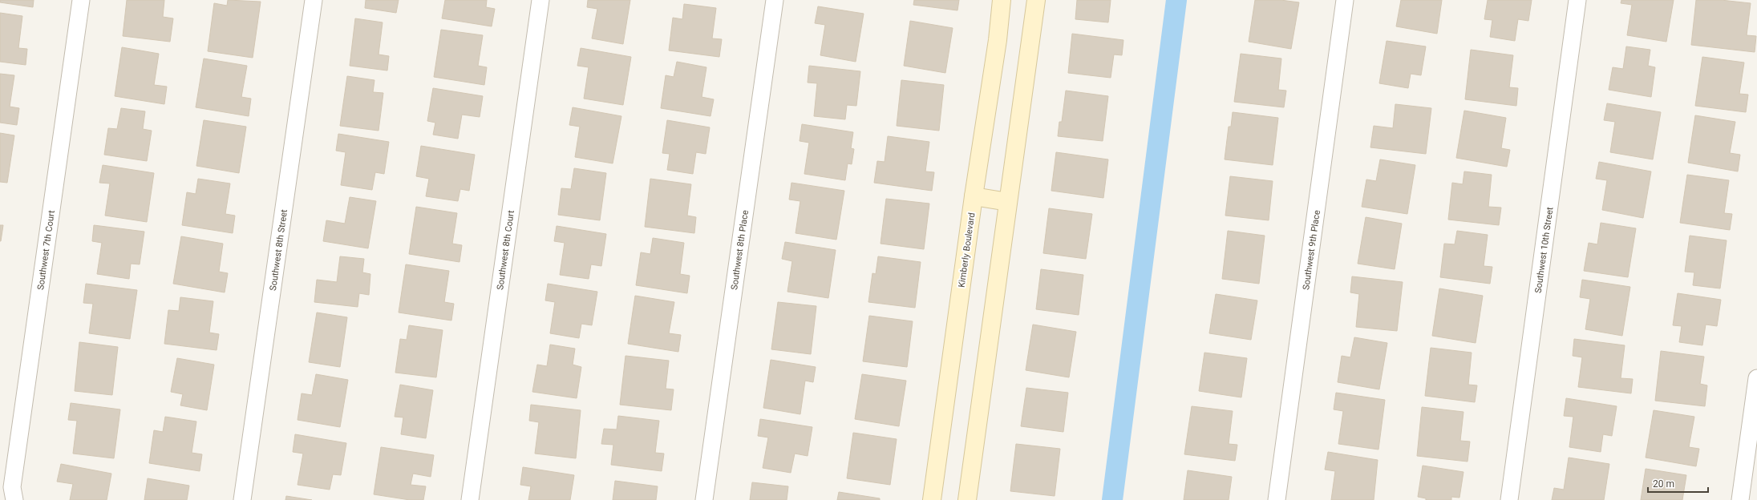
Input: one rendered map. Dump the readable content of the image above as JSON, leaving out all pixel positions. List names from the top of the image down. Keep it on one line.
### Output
{"streets":{"street":["Southwest 7th Court","Southwest 8th Street","Southwest 8th Court","Southwest 8th Place","Kimberly Boulevard","Southwest 9th Place","Southwest 10th Street"]},"scale_bar":"20 m"}
